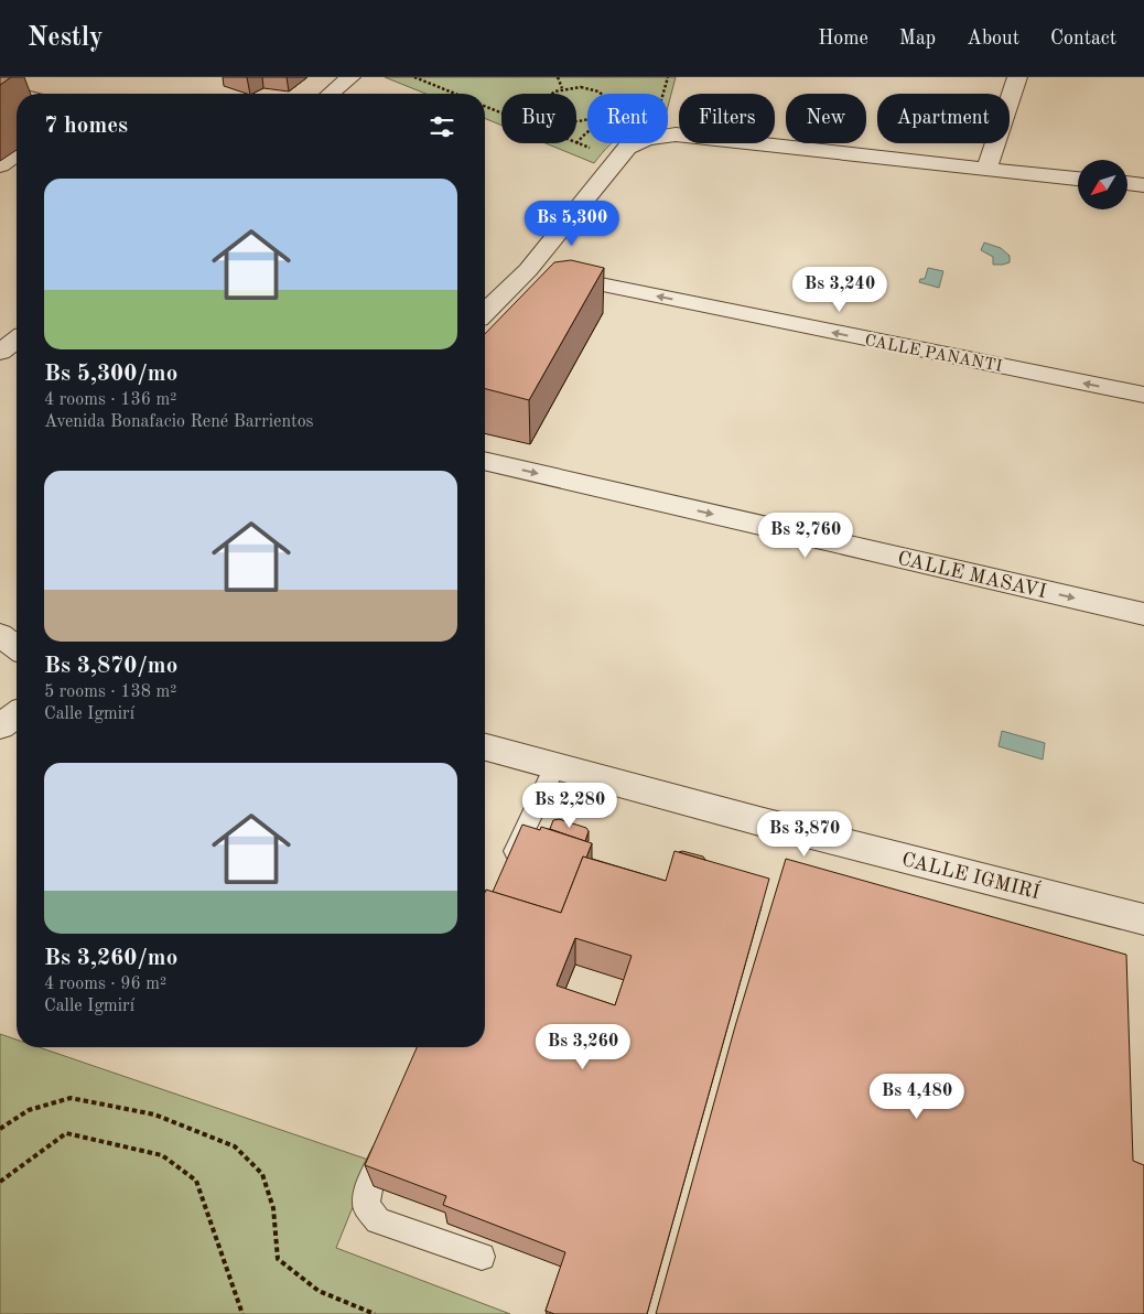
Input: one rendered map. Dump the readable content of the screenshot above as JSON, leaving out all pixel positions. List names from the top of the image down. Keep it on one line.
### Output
{"streets":{"street":["CALLE PANANTI","CALLE MASAVI","CALLE IGMIRÍ"]},"one_way":["CALLE MASAVI"],"north":"bottom left","page":{"header":"Nestly","nav":["Home","Map","About","Contact"],"chip":["Buy","Rent","Filters","New","Apartment"],"heading":"7 homes","list":[{"name":"Bs 5,300/mo","note":"4 rooms · 136 m² · Avenida Bonafacio René Barrientos"},{"name":"Bs 3,870/mo","note":"5 rooms · 138 m² · Calle Igmirí"},{"name":"Bs 3,260/mo","note":"4 rooms · 96 m² · Calle Igmirí"}],"price":["Bs 5,300","Bs 3,240","Bs 2,760","Bs 2,280","Bs 3,870","Bs 3,260","Bs 4,480"]}}
